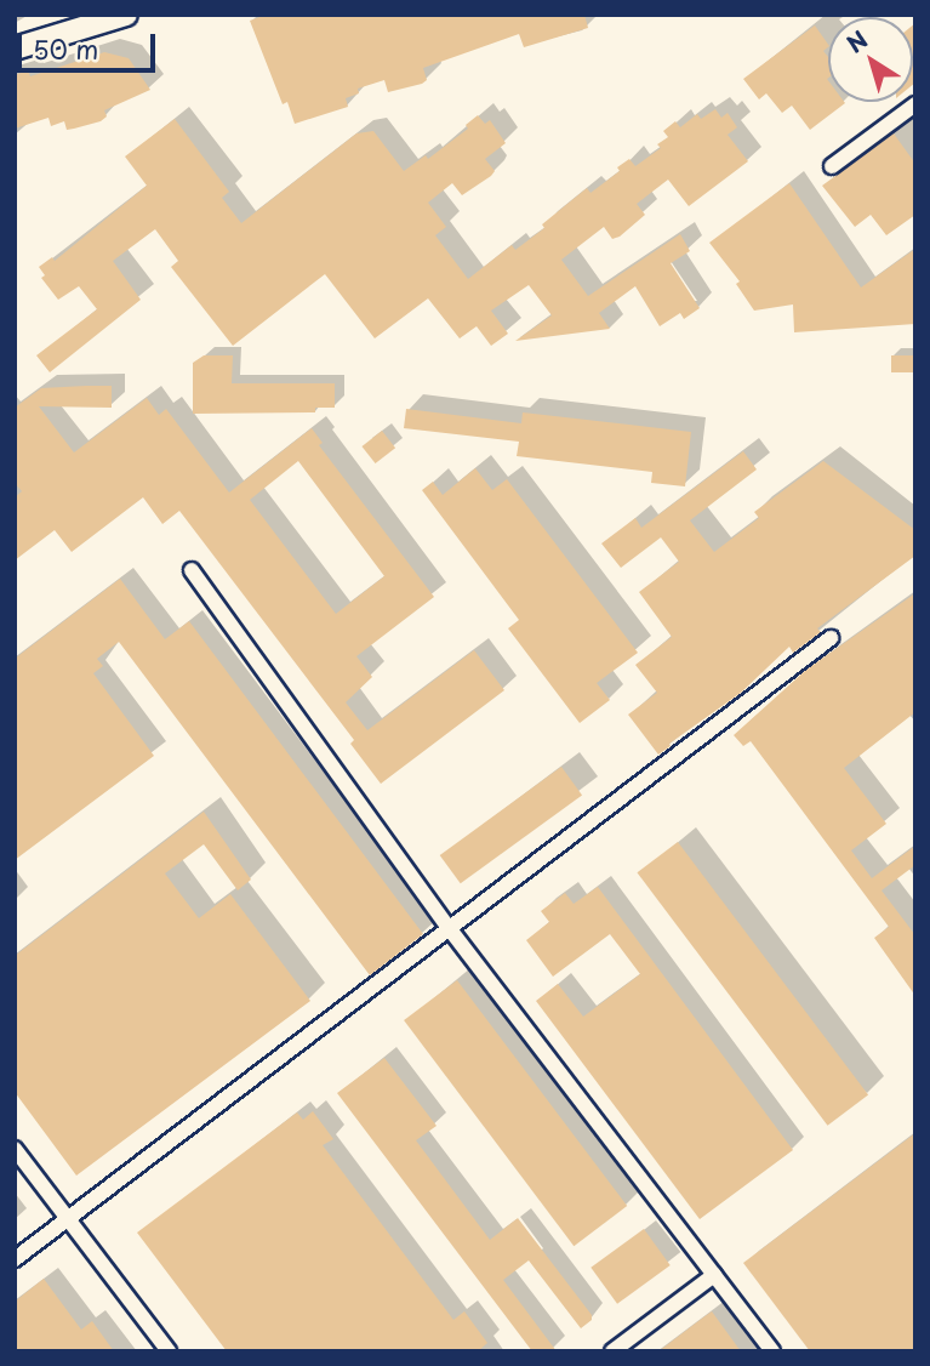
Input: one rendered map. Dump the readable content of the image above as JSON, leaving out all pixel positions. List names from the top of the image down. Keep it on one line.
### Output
{"scale_bar":"50 m","north":"top left"}
